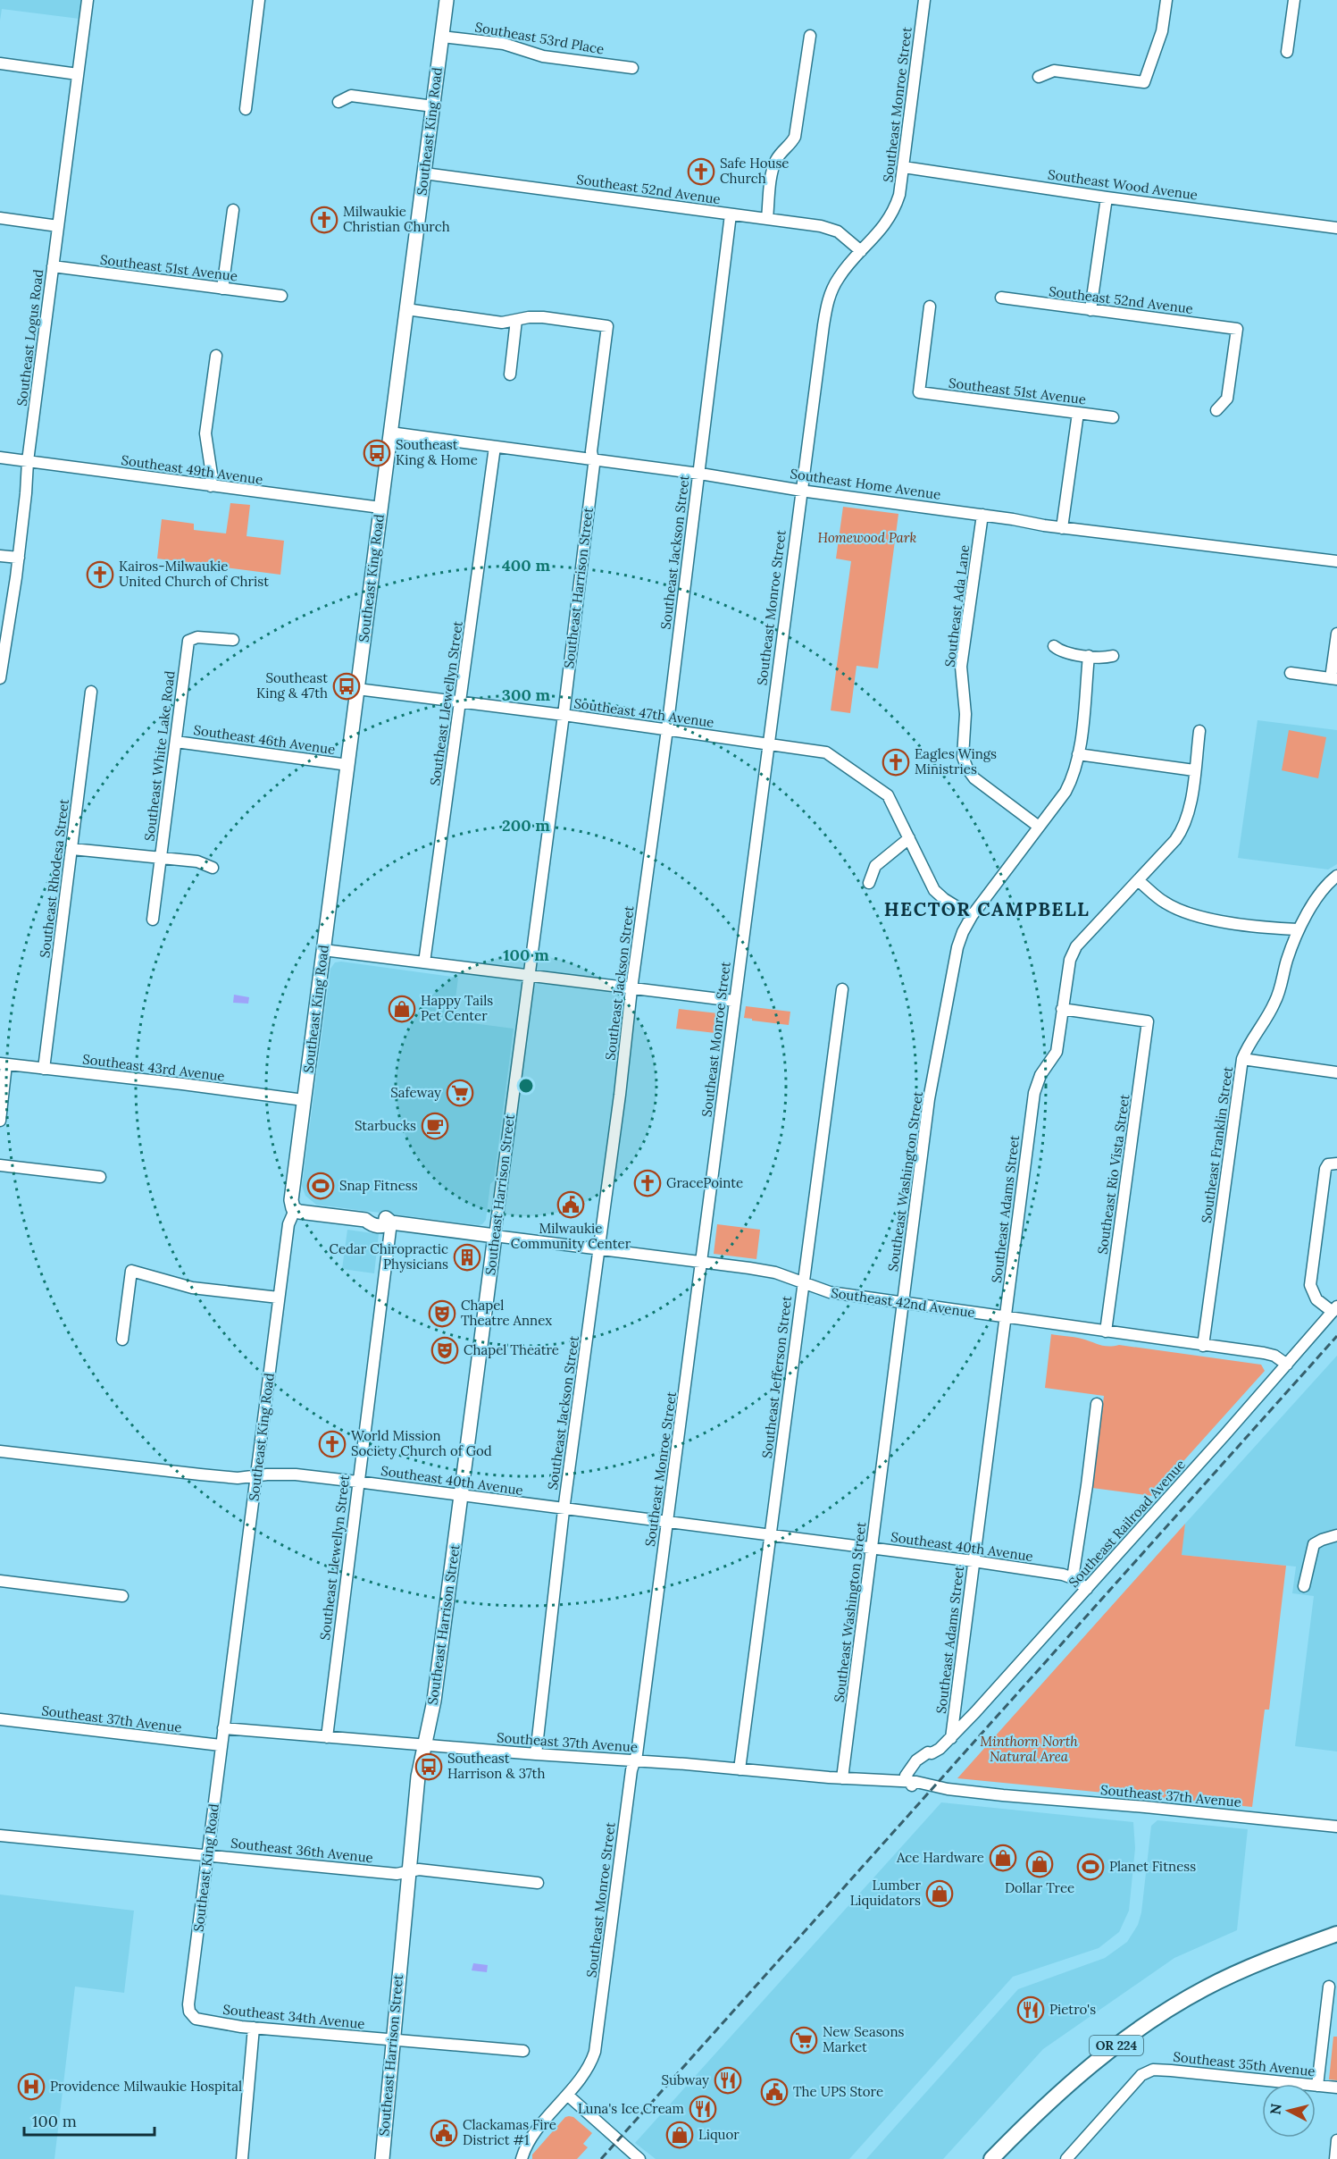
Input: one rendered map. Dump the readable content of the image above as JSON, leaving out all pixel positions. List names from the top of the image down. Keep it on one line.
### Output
{"streets":{"highway":["OR 224"],"main road":["Southeast King Road","Southeast Harrison Street","Southeast 42nd Avenue"],"street":["Southeast 53rd Place","Southeast Monroe Street","Southeast Wood Avenue","Southeast 52nd Avenue","Southeast 51st Avenue","Southeast Logus Road","Southeast 49th Avenue","Southeast Home Avenue","Southeast Jackson Street","Southeast Ada Lane","Southeast Llewellyn Street","Southeast 47th Avenue","Southeast 46th Avenue","Southeast White Lake Road","Southeast Rhodesa Street","Southeast 43rd Avenue","Southeast Franklin Street","Southeast Rio Vista Street","Southeast Washington Street","Southeast Adams Street","Southeast Jefferson Street","Southeast 40th Avenue","Southeast Railroad Avenue","Southeast 37th Avenue","Southeast 36th Avenue","Southeast 34th Avenue","Southeast 35th Avenue"]},"crossings":[["Southeast 53rd Place","Southeast King Road"],["Southeast Monroe Street","Southeast Wood Avenue"],["Southeast Monroe Street","Southeast 52nd Avenue"],["Southeast Monroe Street","Southeast Home Avenue"],["Southeast Monroe Street","Southeast 47th Avenue"],["Southeast Monroe Street","Southeast 42nd Avenue"],["Southeast Monroe Street","Southeast 40th Avenue"],["Southeast Monroe Street","Southeast 37th Avenue"],["Southeast King Road","Southeast 52nd Avenue"],["Southeast King Road","Southeast 49th Avenue"],["Southeast King Road","Southeast Home Avenue"],["Southeast King Road","Southeast 47th Avenue"],["Southeast King Road","Southeast 46th Avenue"],["Southeast King Road","Southeast 43rd Avenue"],["Southeast King Road","Southeast 42nd Avenue"],["Southeast King Road","Southeast 40th Avenue"],["Southeast King Road","Southeast 37th Avenue"],["Southeast King Road","Southeast 36th Avenue"],["Southeast King Road","Southeast 34th Avenue"],["Southeast 52nd Avenue","Southeast Jackson Street"],["Southeast 51st Avenue","Southeast Logus Road"],["Southeast Logus Road","Southeast 49th Avenue"],["Southeast Home Avenue","Southeast Jackson Street"],["Southeast Home Avenue","Southeast Harrison Street"],["Southeast Home Avenue","Southeast Ada Lane"],["Southeast Home Avenue","Southeast Llewellyn Street"],["Southeast Jackson Street","Southeast 47th Avenue"],["Southeast Jackson Street","Southeast 42nd Avenue"],["Southeast Jackson Street","Southeast 40th Avenue"],["Southeast Jackson Street","Southeast 37th Avenue"],["Southeast Harrison Street","Southeast 47th Avenue"],["Southeast Harrison Street","Southeast 42nd Avenue"],["Southeast Harrison Street","Southeast 40th Avenue"],["Southeast Harrison Street","Southeast 37th Avenue"],["Southeast Harrison Street","Southeast 36th Avenue"],["Southeast Harrison Street","Southeast 34th Avenue"],["Southeast Ada Lane","Southeast Washington Street"],["Southeast Llewellyn Street","Southeast 47th Avenue"],["Southeast Llewellyn Street","Southeast 42nd Avenue"],["Southeast Llewellyn Street","Southeast 40th Avenue"],["Southeast Llewellyn Street","Southeast 37th Avenue"],["Southeast 47th Avenue","Southeast Washington Street"],["Southeast 46th Avenue","Southeast White Lake Road"],["Southeast Rhodesa Street","Southeast 43rd Avenue"],["Southeast Franklin Street","Southeast 42nd Avenue"],["Southeast Rio Vista Street","Southeast Adams Street"],["Southeast Rio Vista Street","Southeast 42nd Avenue"],["Southeast Washington Street","Southeast 42nd Avenue"],["Southeast Washington Street","Southeast 40th Avenue"],["Southeast Washington Street","Southeast 37th Avenue"],["Southeast Adams Street","Southeast 42nd Avenue"],["Southeast Adams Street","Southeast 40th Avenue"],["Southeast Adams Street","Southeast Railroad Avenue"],["Southeast 42nd Avenue","Southeast Jefferson Street"],["Southeast 42nd Avenue","Southeast Railroad Avenue"],["Southeast Jefferson Street","Southeast 40th Avenue"],["Southeast Jefferson Street","Southeast 37th Avenue"],["Southeast 40th Avenue","Southeast Railroad Avenue"],["Southeast Railroad Avenue","Southeast 37th Avenue"]],"districts":["HECTOR CAMPBELL"],"parks":["Homewood Park","Minthorn North Natural Area"],"places":{"church":["Safe House Church","Milwaukie Christian Church","Kairos-Milwaukie United Church of Christ","Eagles Wings Ministries","GracePointe","World Mission Society Church of God"],"bus stop":["Southeast King & Home","Southeast King & 47th","Southeast Harrison & 37th"],"shop":["Happy Tails Pet Center","Ace Hardware","Dollar Tree","Lumber Liquidators","Liquor"],"supermarket":["Safeway","New Seasons Market"],"cafe":["Starbucks"],"sports":["Snap Fitness","Planet Fitness"],"public building":["Milwaukie Community Center","The UPS Store","Clackamas Fire District #1"],"building":["Cedar Chiropractic Physicians"],"theatre":["Chapel Theatre Annex","Chapel Theatre"],"restaurant":["Pietro's","Subway","Luna's Ice Cream"],"hospital":["Providence Milwaukie Hospital"]},"scale_bar":"100 m","north":"left","rings":["400 m","300 m","200 m","100 m"]}
